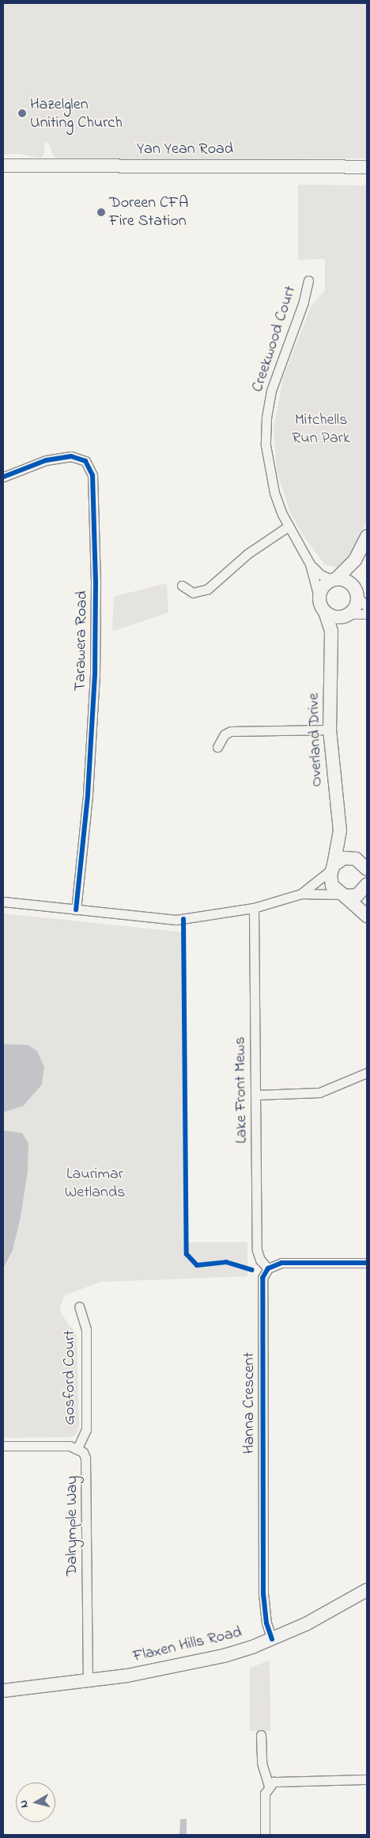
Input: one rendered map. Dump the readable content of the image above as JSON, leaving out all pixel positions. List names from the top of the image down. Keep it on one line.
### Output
{"streets":{"street":["Yan Yean Road","Creekwood Court","Tarawera Road","Overland Drive","Lake Front Mews","Gosford Court","Hanna Crescent","Dalrymple Way","Flaxen Hills Road"]},"crossings":[["Creekwood Court","Overland Drive"],["Lake Front Mews","Hanna Crescent"],["Gosford Court","Dalrymple Way"],["Hanna Crescent","Flaxen Hills Road"],["Dalrymple Way","Flaxen Hills Road"]],"parks":["Mitchells Run Park","Laurimar Wetlands"],"places":["Hazelglen Uniting Church","Doreen CFA Fire Station"],"north":"left"}
